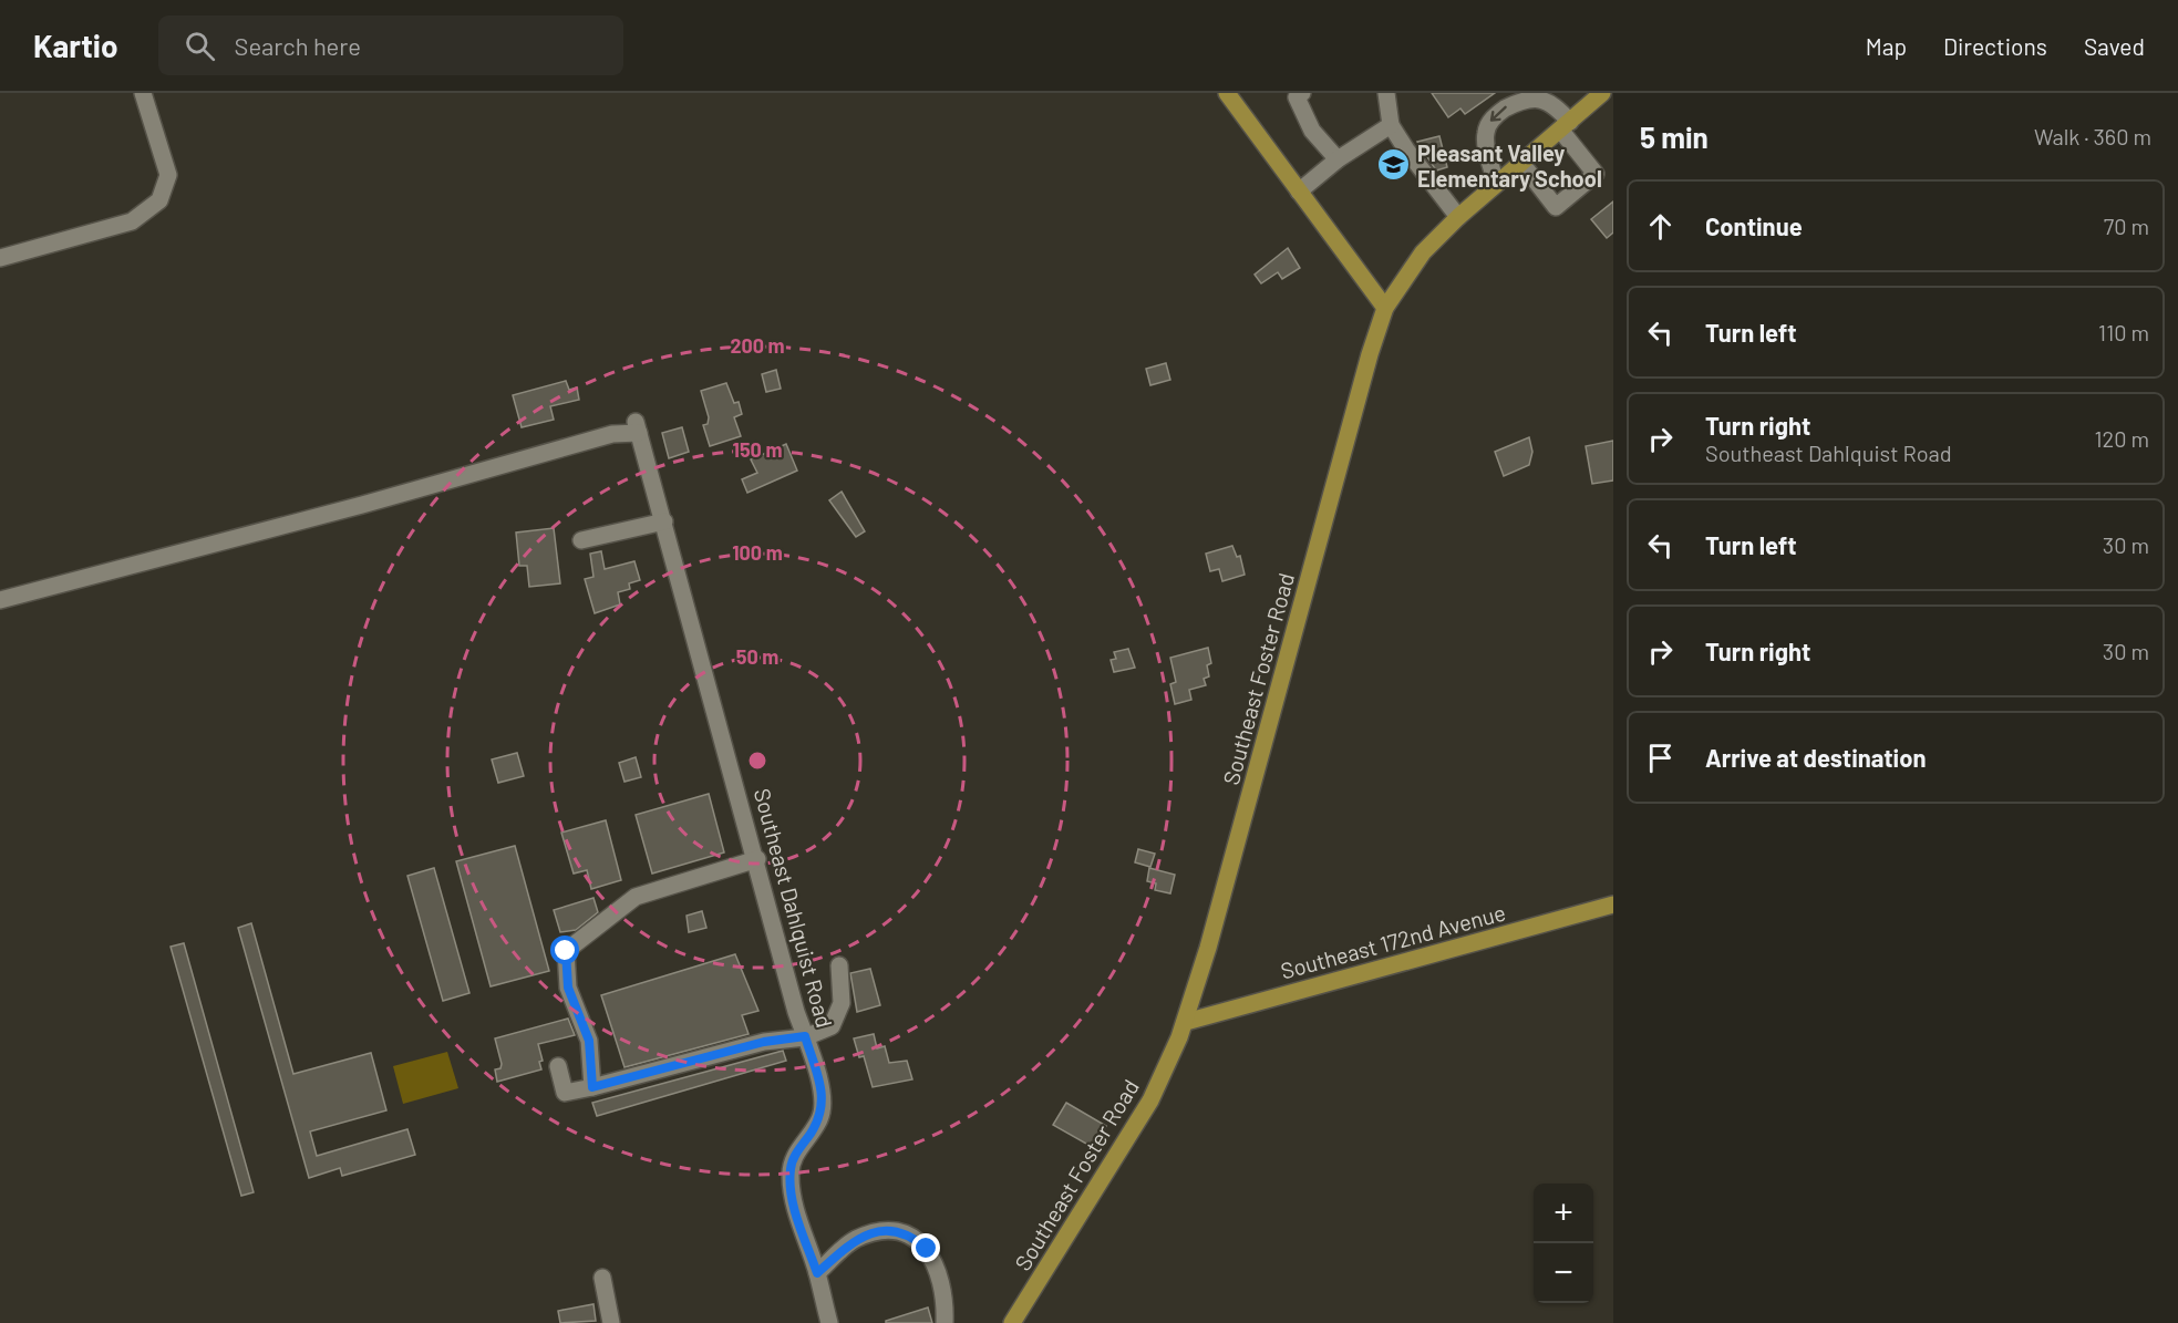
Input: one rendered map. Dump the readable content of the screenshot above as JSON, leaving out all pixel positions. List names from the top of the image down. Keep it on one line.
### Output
{"streets":{"main road":["Southeast Foster Road","Southeast 172nd Avenue"],"street":["Southeast Dahlquist Road"]},"crossings":[["Southeast Foster Road","Southeast 172nd Avenue"]],"places":{"school or university":["Pleasant Valley Elementary School"]},"page":{"header":"Kartio","search":"Search here","nav":["Map","Directions","Saved"],"heading":["5 min","Walk · 360 m"],"list":[["Continue","70 m"],["Turn left","110 m"],["Turn right","Southeast Dahlquist Road","120 m"],["Turn left","30 m"],["Turn right","30 m"],"Arrive at destination"],"map_buttons":["+","−"]},"rings":["200 m","150 m","100 m","50 m"]}
